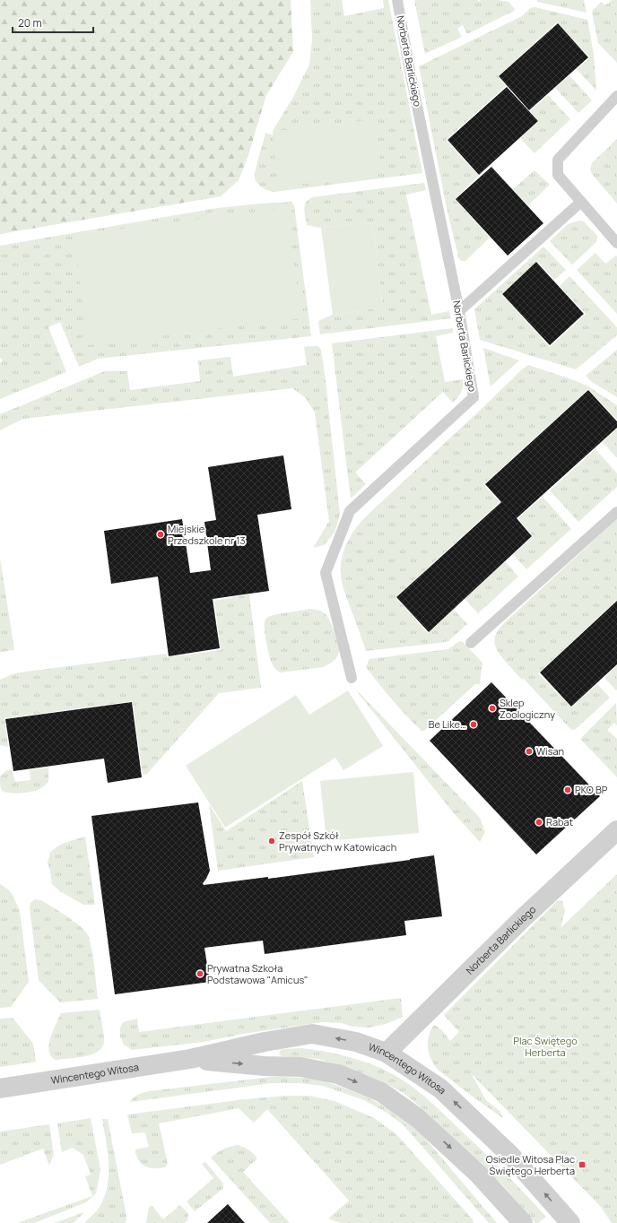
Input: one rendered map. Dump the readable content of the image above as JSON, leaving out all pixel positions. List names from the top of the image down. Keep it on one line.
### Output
{"streets":{"street":["Norberta Barlickiego","Wincentego Witosa"]},"crossings":[["Norberta Barlickiego","Wincentego Witosa"]],"parks":["Plac Świętego Herberta"],"places":{"other":["Miejskie Przedszkole nr 13","Sklep Zoologiczny","Be Like…","Wisan","PKO BP","Rabat","Zespół Szkół Prywatnych w Katowicach","Prywatna Szkoła Podstawowa \"Amicus\""],"transit":["Osiedle Witosa Plac Świętego Herberta"]},"scale_bar":"20 m"}
